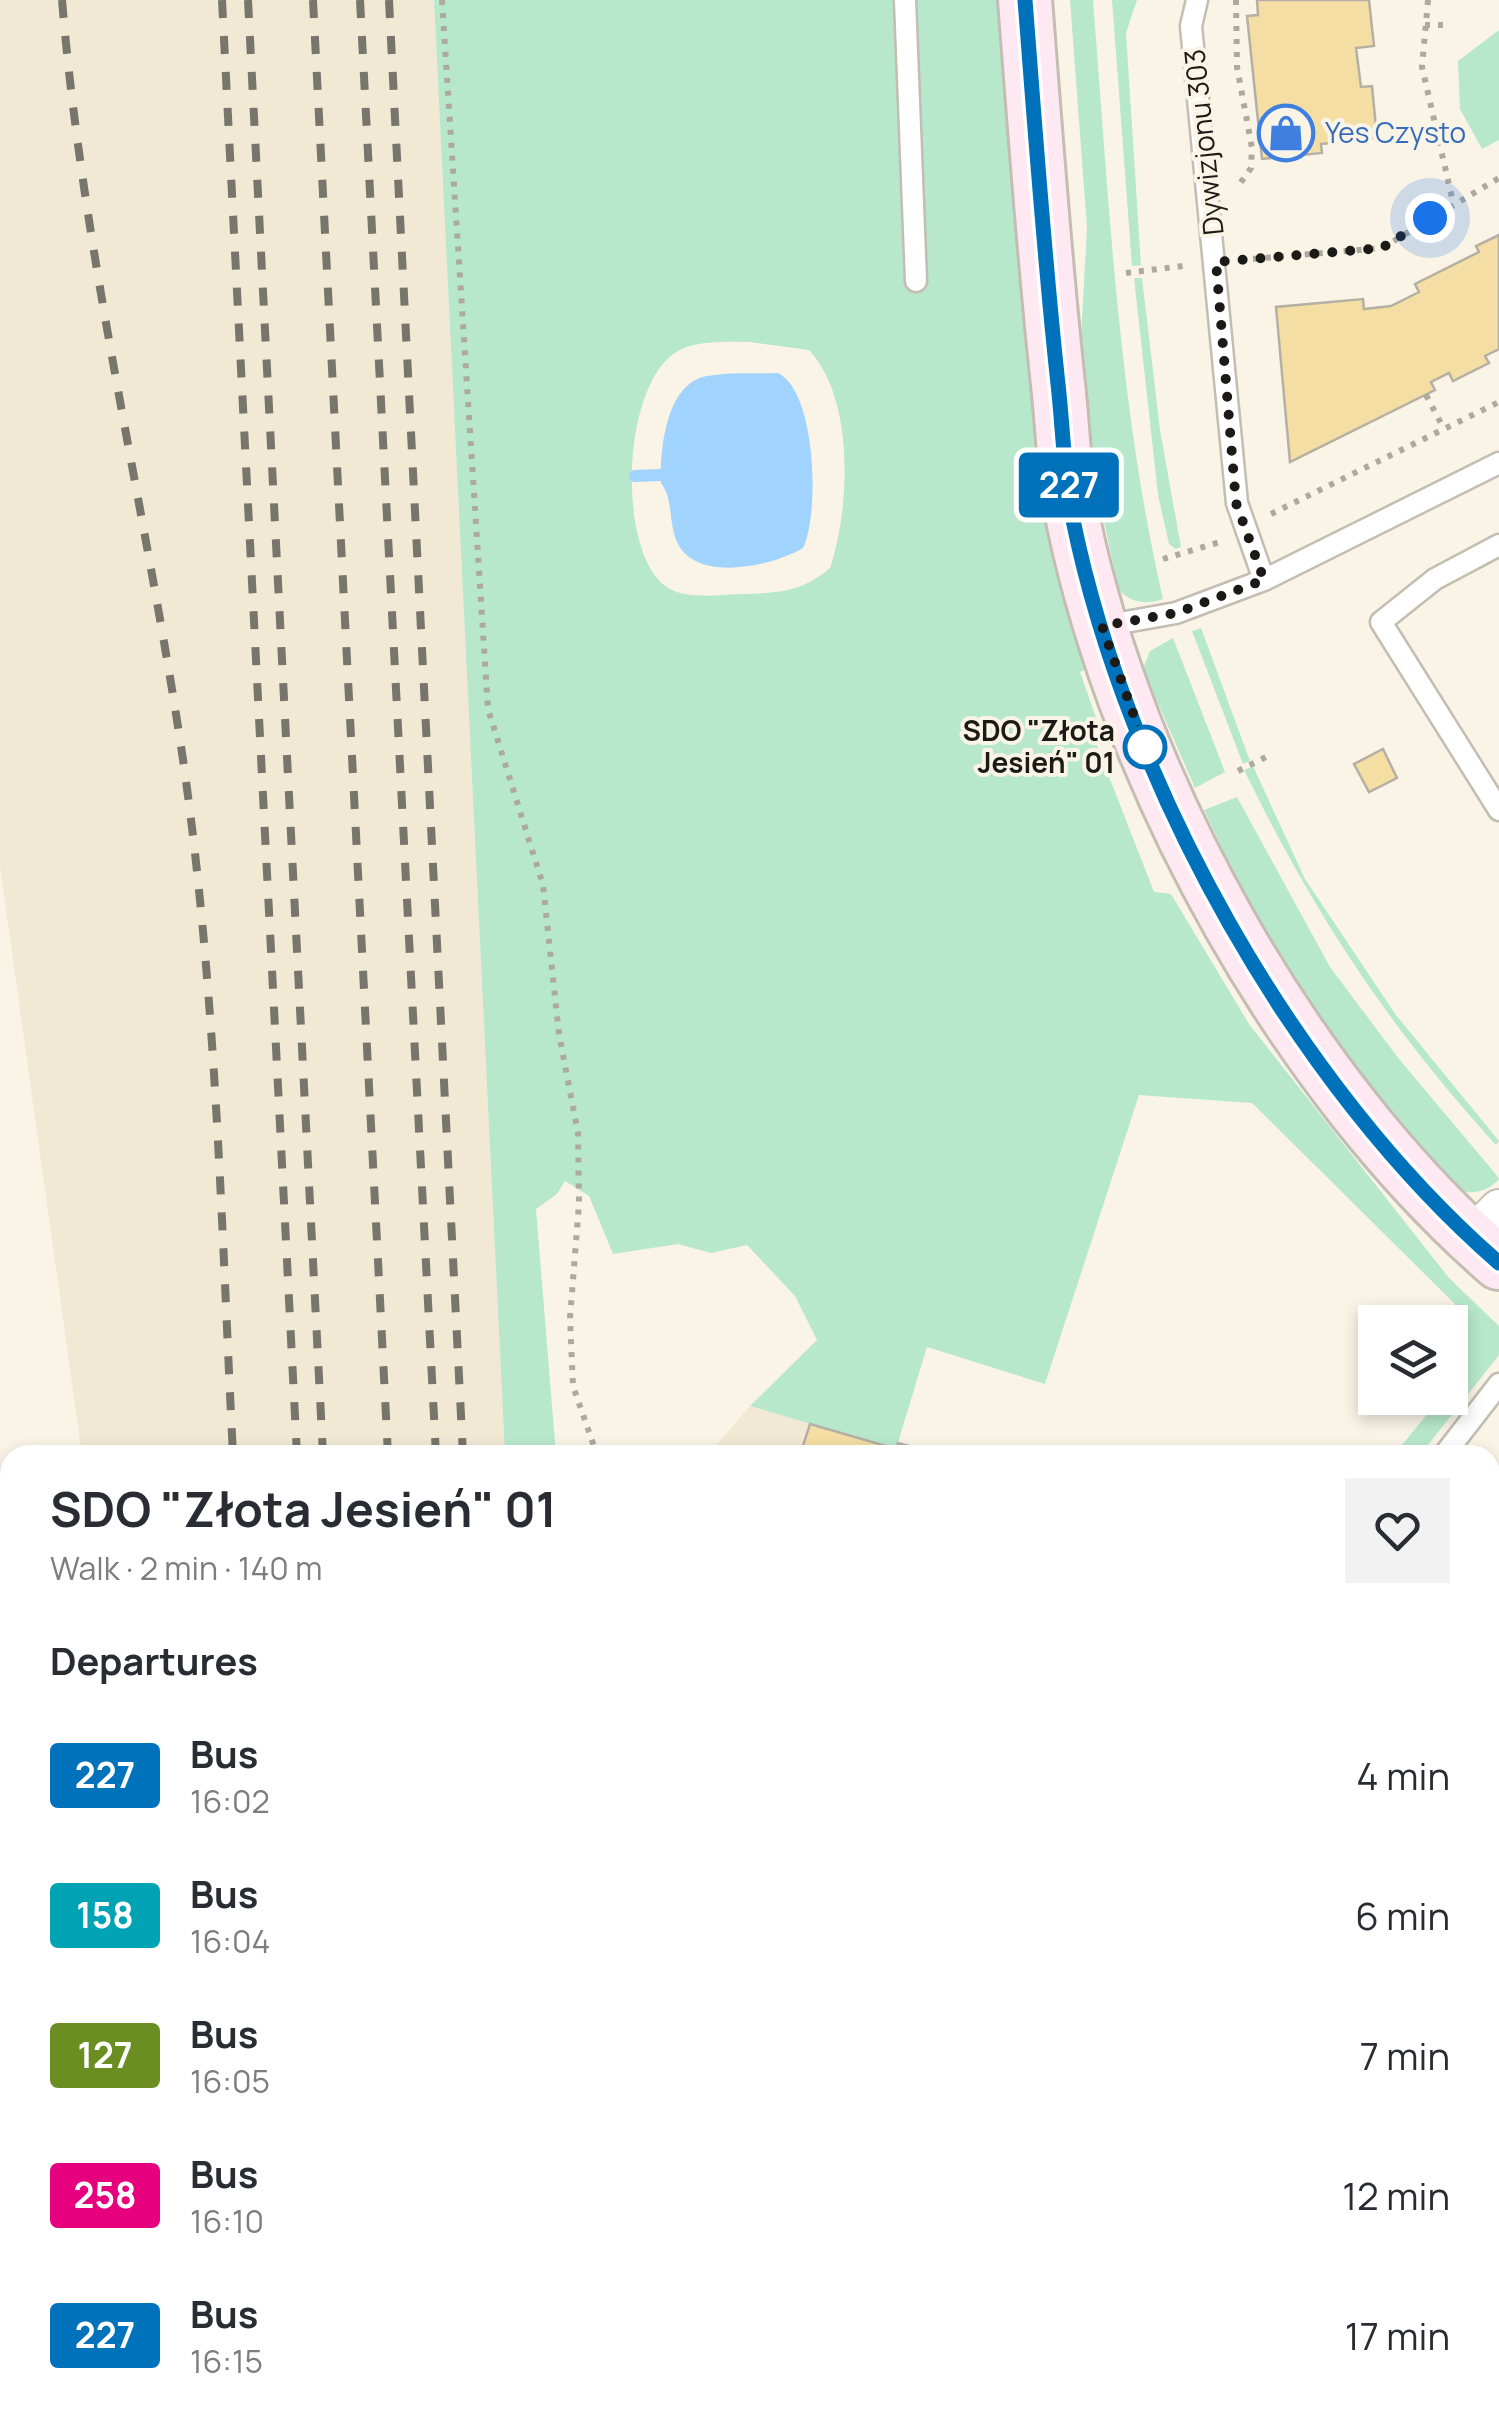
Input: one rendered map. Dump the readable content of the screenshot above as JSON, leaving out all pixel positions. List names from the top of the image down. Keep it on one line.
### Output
{"streets":{"lane":["Dywizjonu 303"]},"places":{"shop":["Yes Czysto"],"other":["SDO \"Złota Jesień\" 01"]},"lines":["bus line 227"],"page":{"on_map":"227","heading":[["SDO \"Złota Jesień\" 01","Walk · 2 min · 140 m"],"Departures"],"list":[{"mark":"227","name":"Bus","note":"16:02","value":"4 min"},{"mark":"158","name":"Bus","note":"16:04","value":"6 min"},{"mark":"127","name":"Bus","note":"16:05","value":"7 min"},{"mark":"258","name":"Bus","note":"16:10","value":"12 min"},{"mark":"227","name":"Bus","note":"16:15","value":"17 min"}]}}
